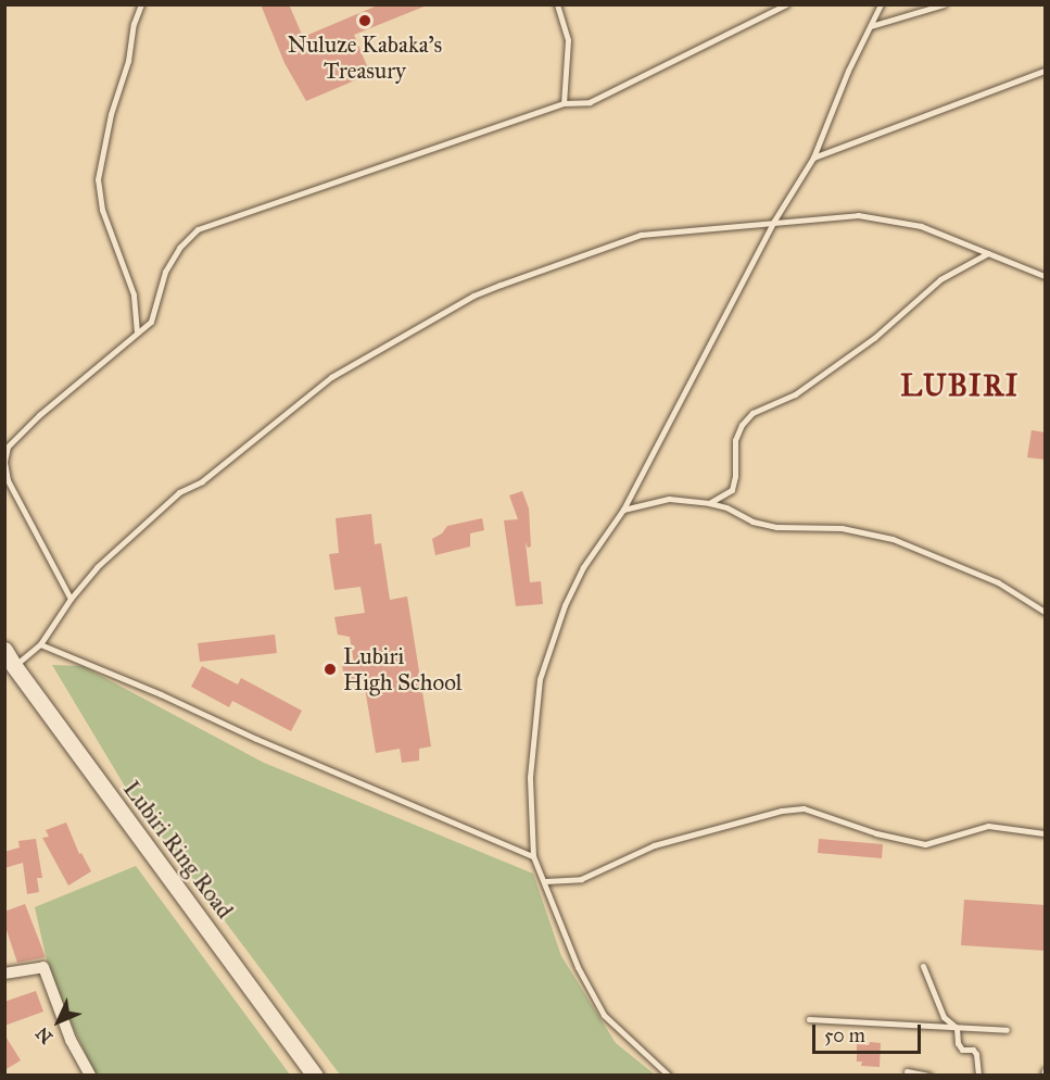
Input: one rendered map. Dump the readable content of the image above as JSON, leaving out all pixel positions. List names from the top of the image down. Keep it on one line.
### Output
{"streets":{"main road":["Lubiri Ring Road"]},"districts":["LUBIRI"],"places":["Nuluze Kabaka's Treasury","Lubiri High School"],"scale_bar":"50 m","north":"bottom left"}
